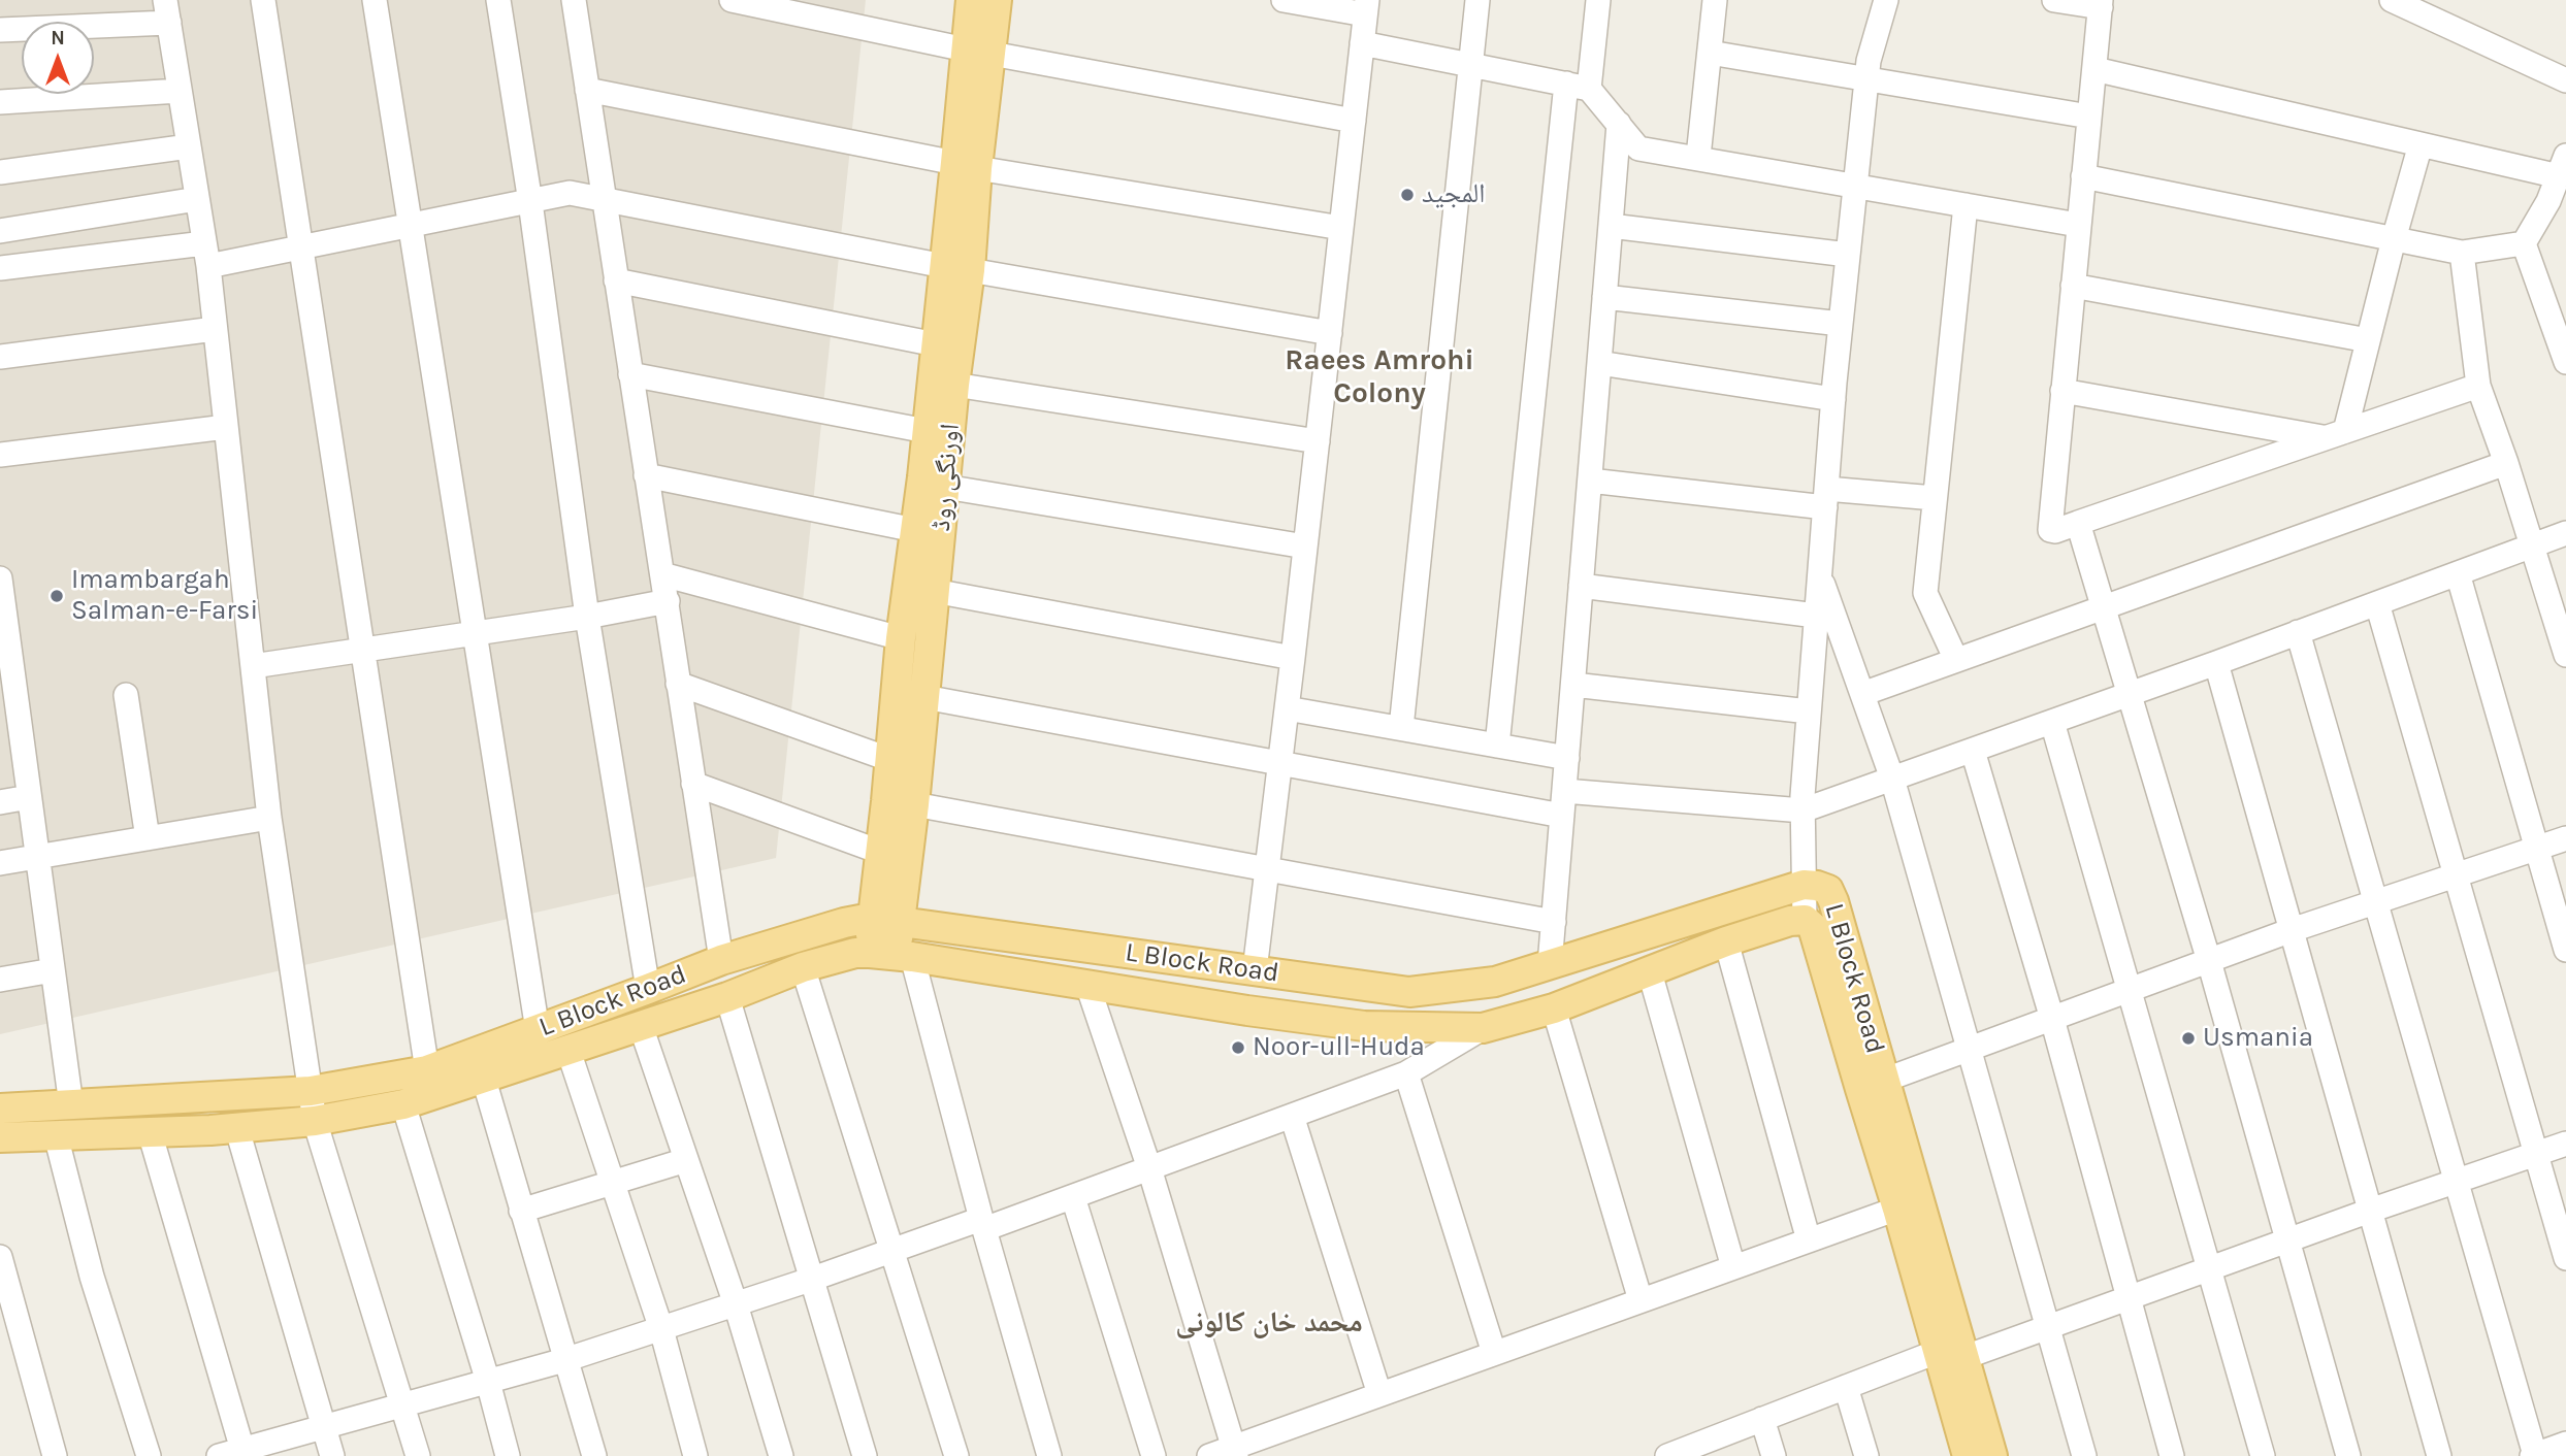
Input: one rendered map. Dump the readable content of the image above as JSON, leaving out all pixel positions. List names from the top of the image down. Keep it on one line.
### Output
{"streets":{"main road":["اورنگی روڈ","L Block Road"]},"crossings":[["اورنگی روڈ","L Block Road"]],"districts":["Raees Amrohi Colony","محمد خان کالونی"],"places":["المجید","Imambargah Salman-e-Farsi","Usmania","Noor-ull-Huda"],"north":"top"}
